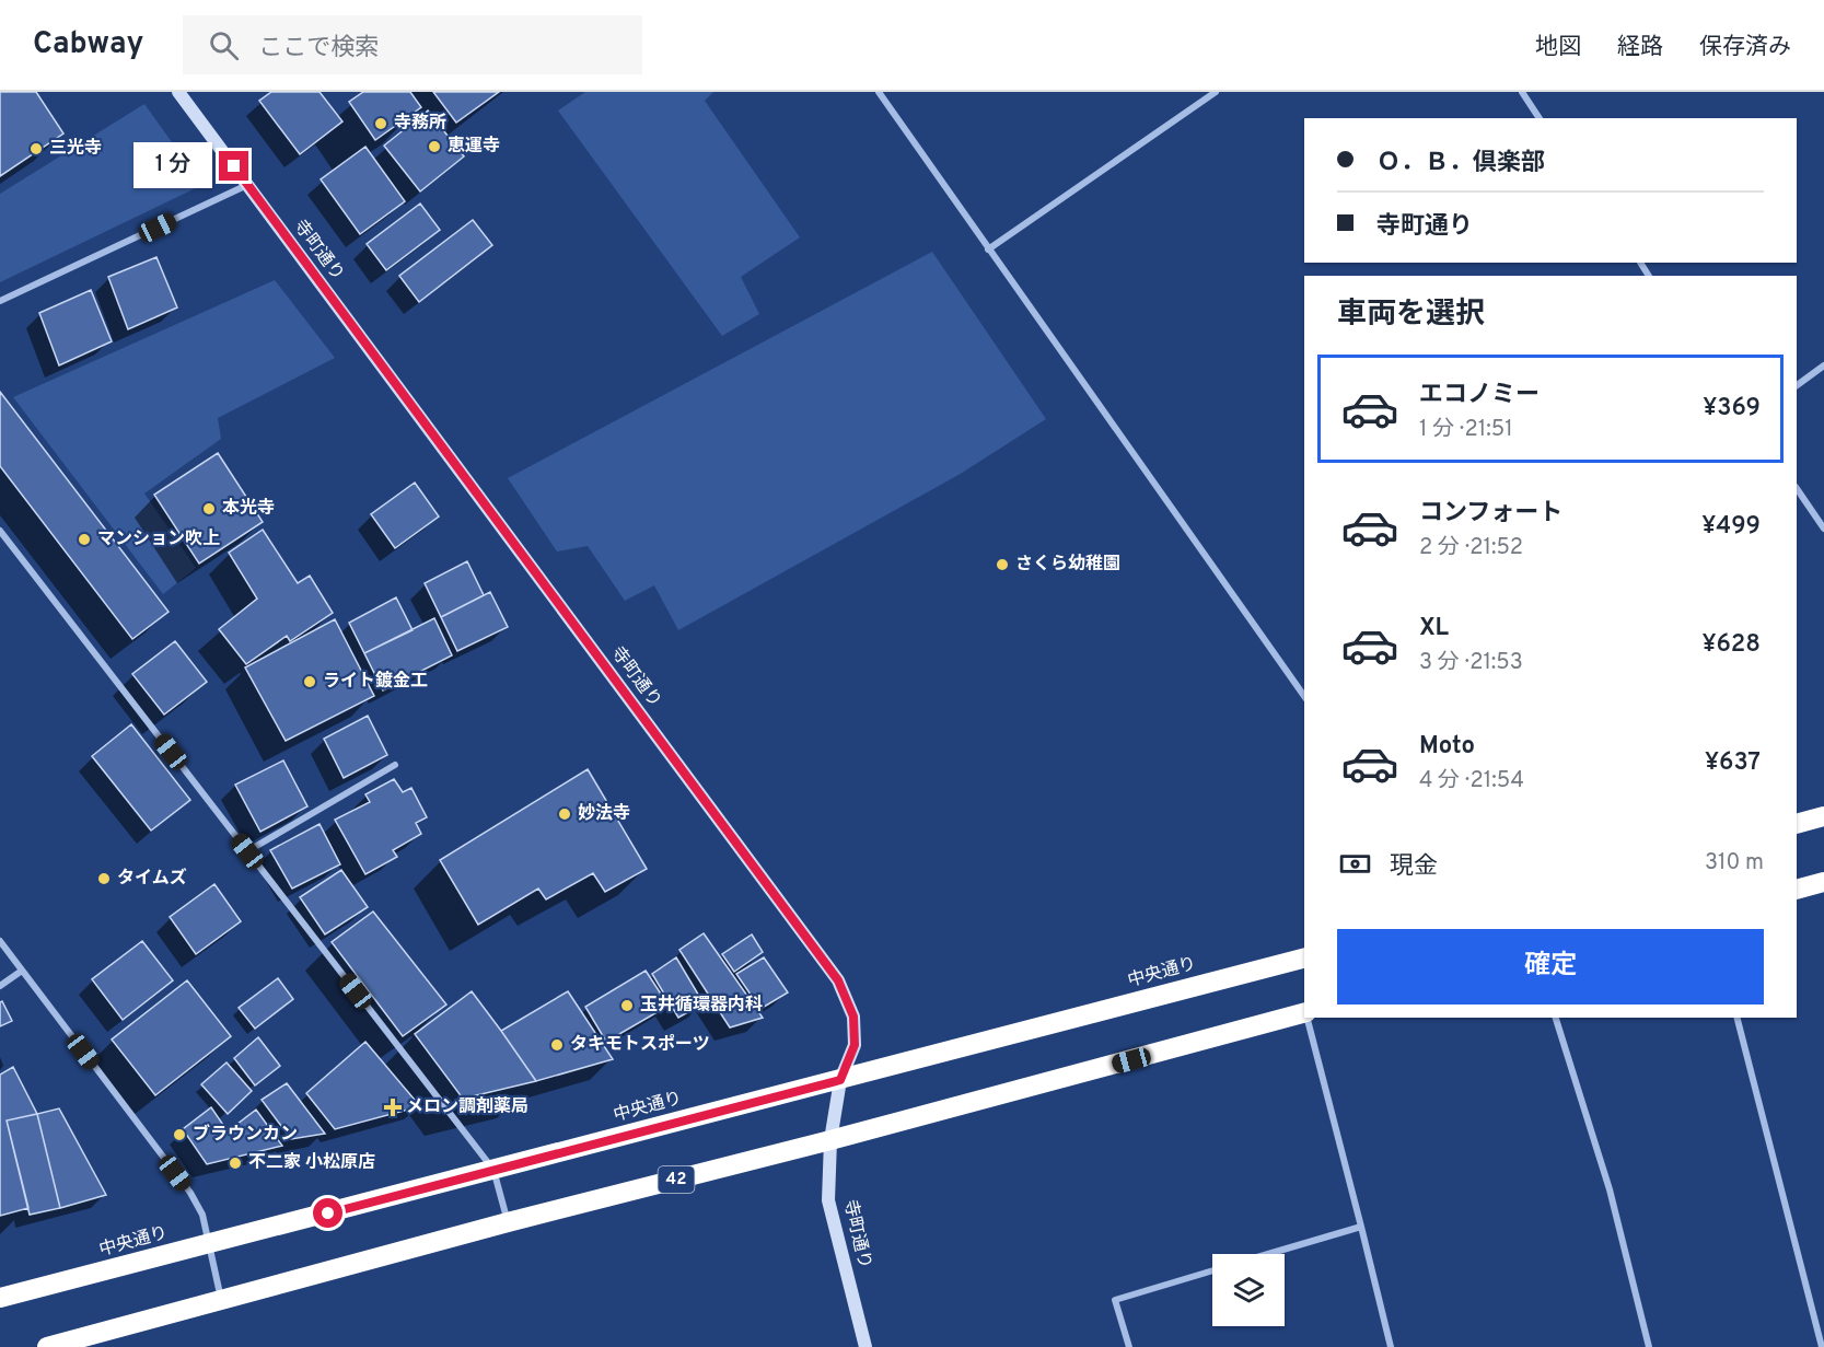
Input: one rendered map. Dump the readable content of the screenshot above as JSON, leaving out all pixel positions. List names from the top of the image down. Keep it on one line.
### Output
{"streets":{"highway":["中央通り","42"],"street":["寺町通り"]},"crossings":[["寺町通り","中央通り"],["寺町通り","42"]],"places":{"other":["寺務所","恵運寺","三光寺","本光寺","マンション吹上","さくら幼稚園","ライト鍍金工","妙法寺","タイムズ","玉井循環器内科","タキモトスポーツ","ブラウンカン","不二家 小松原店"],"health":["メロン調剤薬局"]},"page":{"header":"Cabway","search":"ここで検索","nav":["地図","経路","保存済み"],"banner":["Ｏ．Ｂ．倶楽部","寺町通り"],"bubble":"1 分","heading":"車両を選択","list":[{"name":"エコノミー","note":"1 分 · 21:51","value":"¥369"},{"name":"コンフォート","note":"2 分 · 21:52","value":"¥499"},{"name":"XL","note":"3 分 · 21:53","value":"¥628"},{"name":"Moto","note":"4 分 · 21:54","value":"¥637"}],"pay":["現金","310 m"],"buttons":"確定"}}
